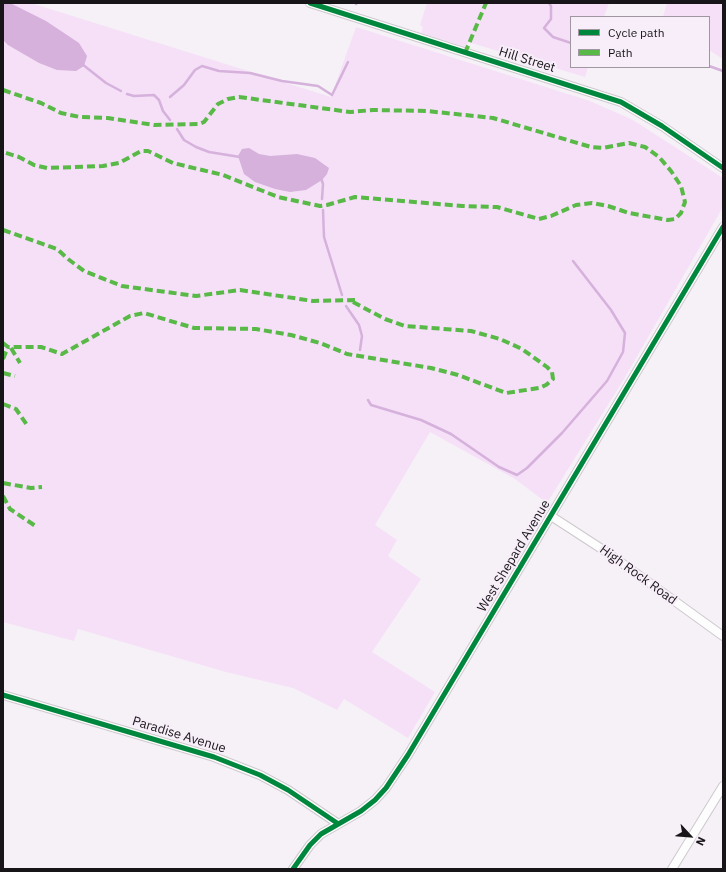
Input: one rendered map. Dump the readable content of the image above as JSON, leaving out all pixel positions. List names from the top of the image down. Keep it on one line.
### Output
{"streets":{"street":["Hill Street","West Shepard Avenue","High Rock Road","Paradise Avenue"]},"crossings":[["West Shepard Avenue","High Rock Road"],["West Shepard Avenue","Paradise Avenue"]],"legend":["Cycle path","Path"],"north":"bottom right"}
